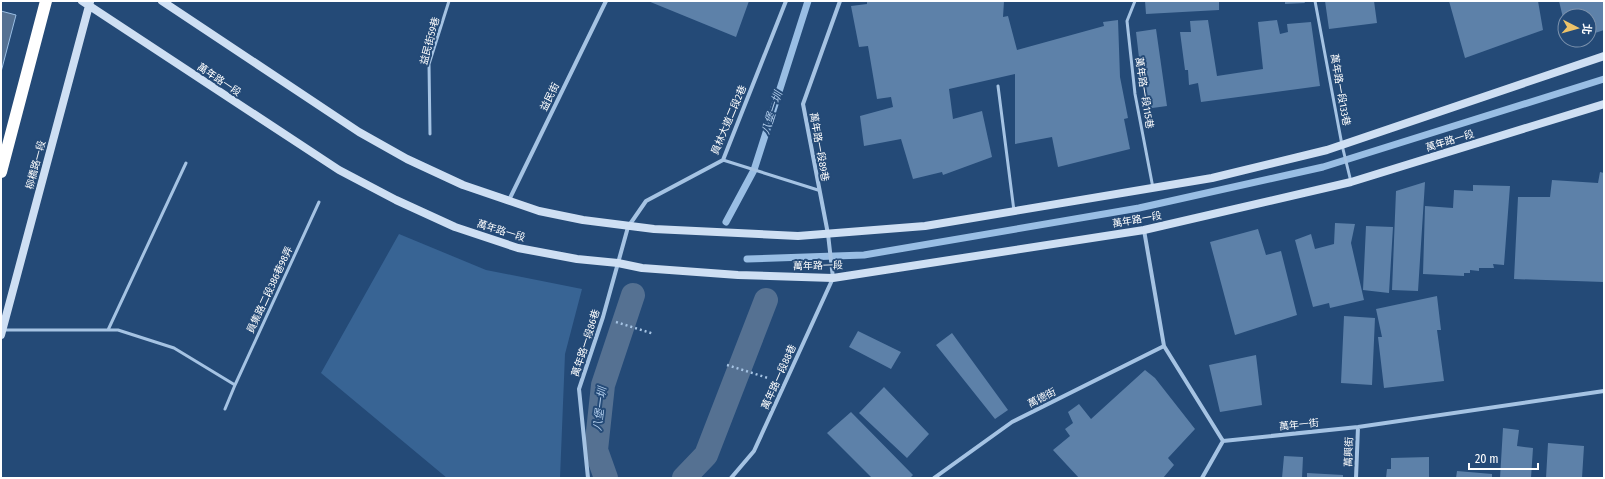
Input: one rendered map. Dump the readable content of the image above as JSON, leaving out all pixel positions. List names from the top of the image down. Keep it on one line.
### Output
{"streets":{"street":["萬年路一段","益民街","員林大道二段2巷","萬年路一段89巷","柳橋路一段","萬年路一段86巷","萬年路一段88巷","萬德街","萬年一街","萬興街"],"lane":["益民街59巷","萬年路一段133巷","萬年路一段115巷","員集路二段386巷98弄"]},"crossings":[["萬年路一段","萬年路一段133巷"],["萬年路一段","萬年路一段89巷"],["萬年路一段","柳橋路一段"],["萬年路一段","萬年路一段86巷"],["萬年路一段","萬年路一段88巷"],["員林大道二段2巷","萬年路一段86巷"],["萬年路一段89巷","萬年路一段88巷"],["萬年一街","萬興街"]],"water":["八堡一圳"],"scale_bar":"20 m","north":"right"}
